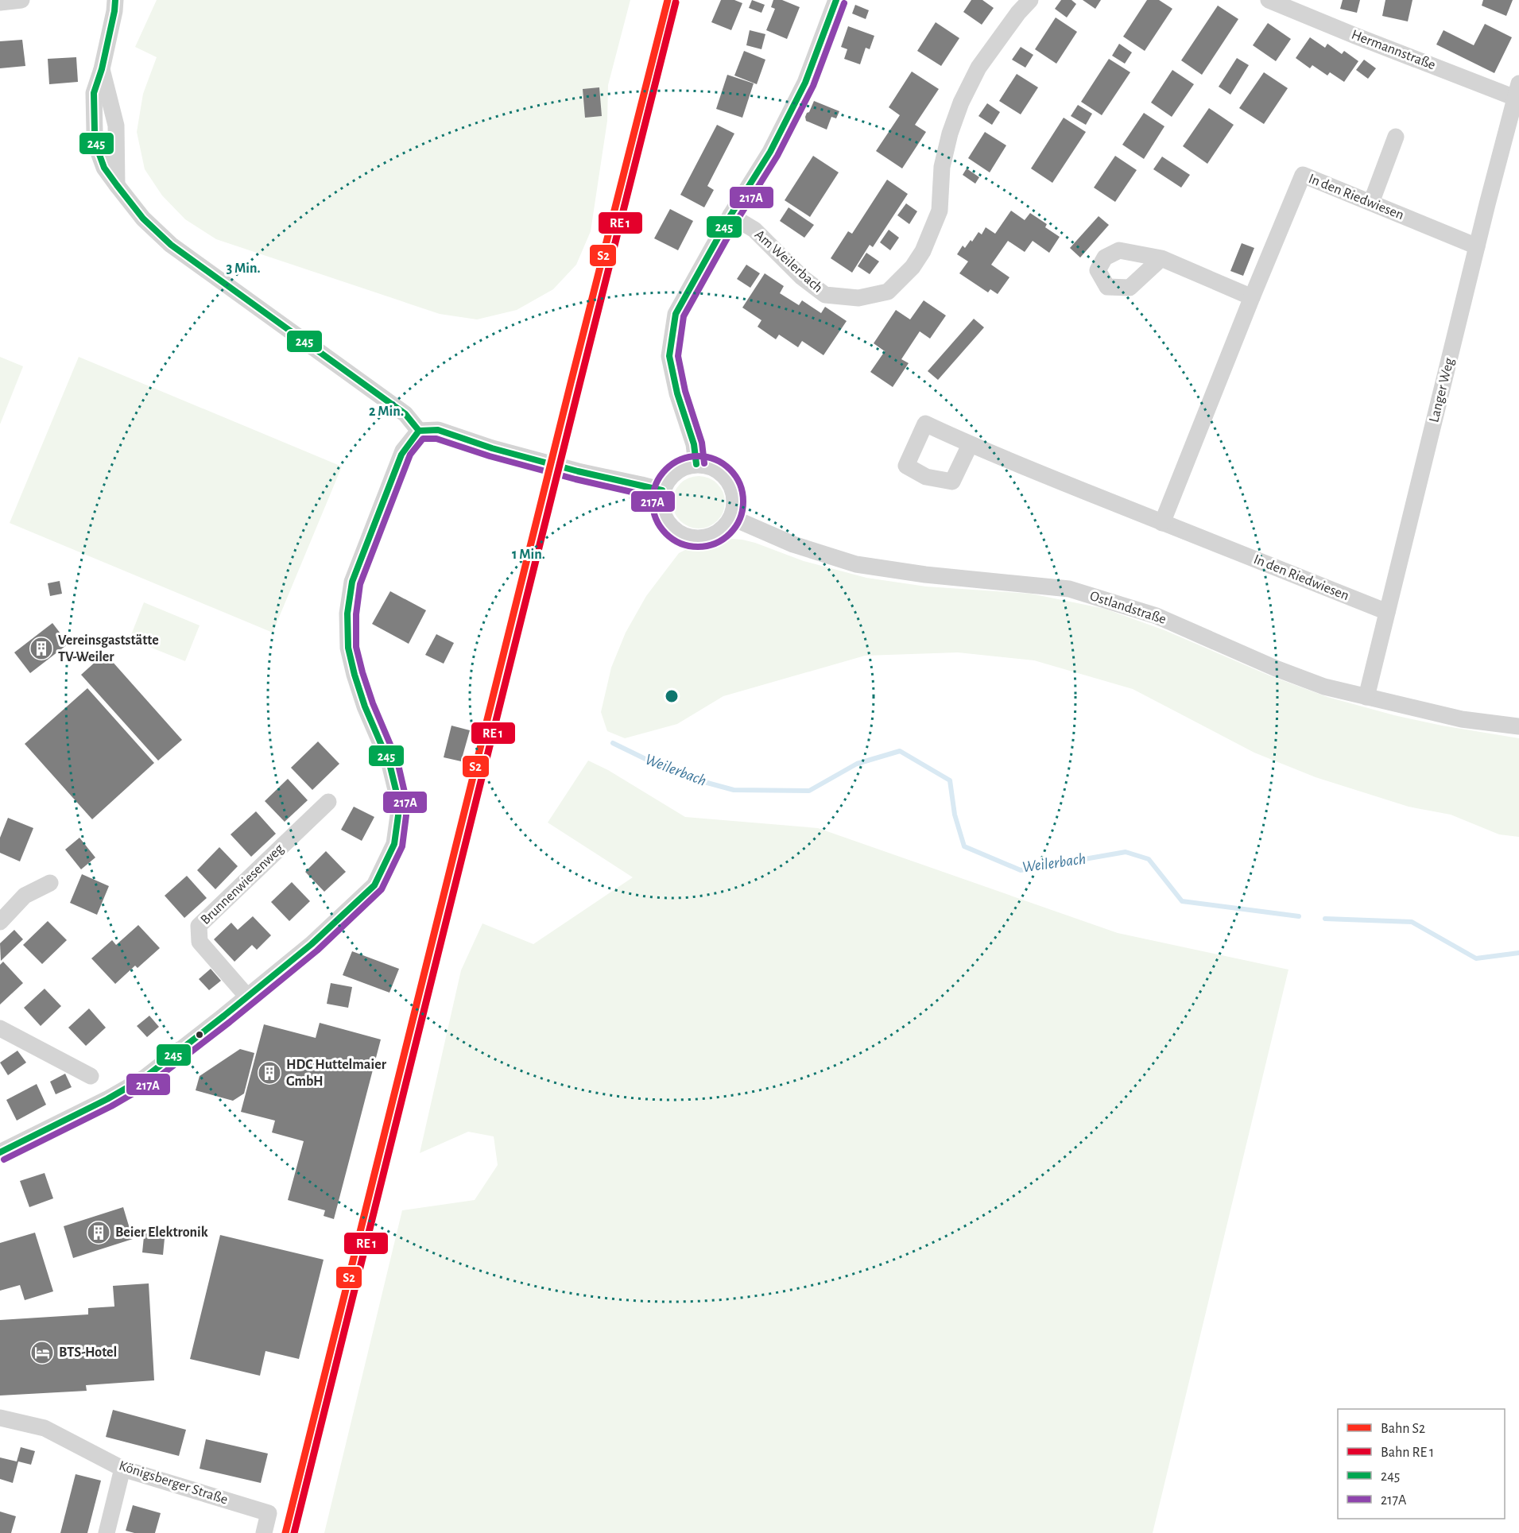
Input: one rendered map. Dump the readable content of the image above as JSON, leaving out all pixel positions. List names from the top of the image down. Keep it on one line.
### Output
{"streets":{"street":["Hermannstraße","In den Riedwiesen","Am Weilerbach","Langer Weg","Ostlandstraße","Brunnenwiesenweg","Königsberger Straße"]},"crossings":[["Hermannstraße","Langer Weg"],["In den Riedwiesen","Langer Weg"],["Langer Weg","Ostlandstraße"]],"water":["Weilerbach"],"places":{"building":["Vereinsgaststätte TV-Weiler","HDC Huttelmaier GmbH","Beier Elektronik"],"hotel":["BTS-Hotel"]},"lines":["rail line S2","transit line 245","transit line 217A"],"legend":["Bahn S2","Bahn RE 1","245","217A"],"rings":["3 Min.","2 Min.","1 Min."]}
